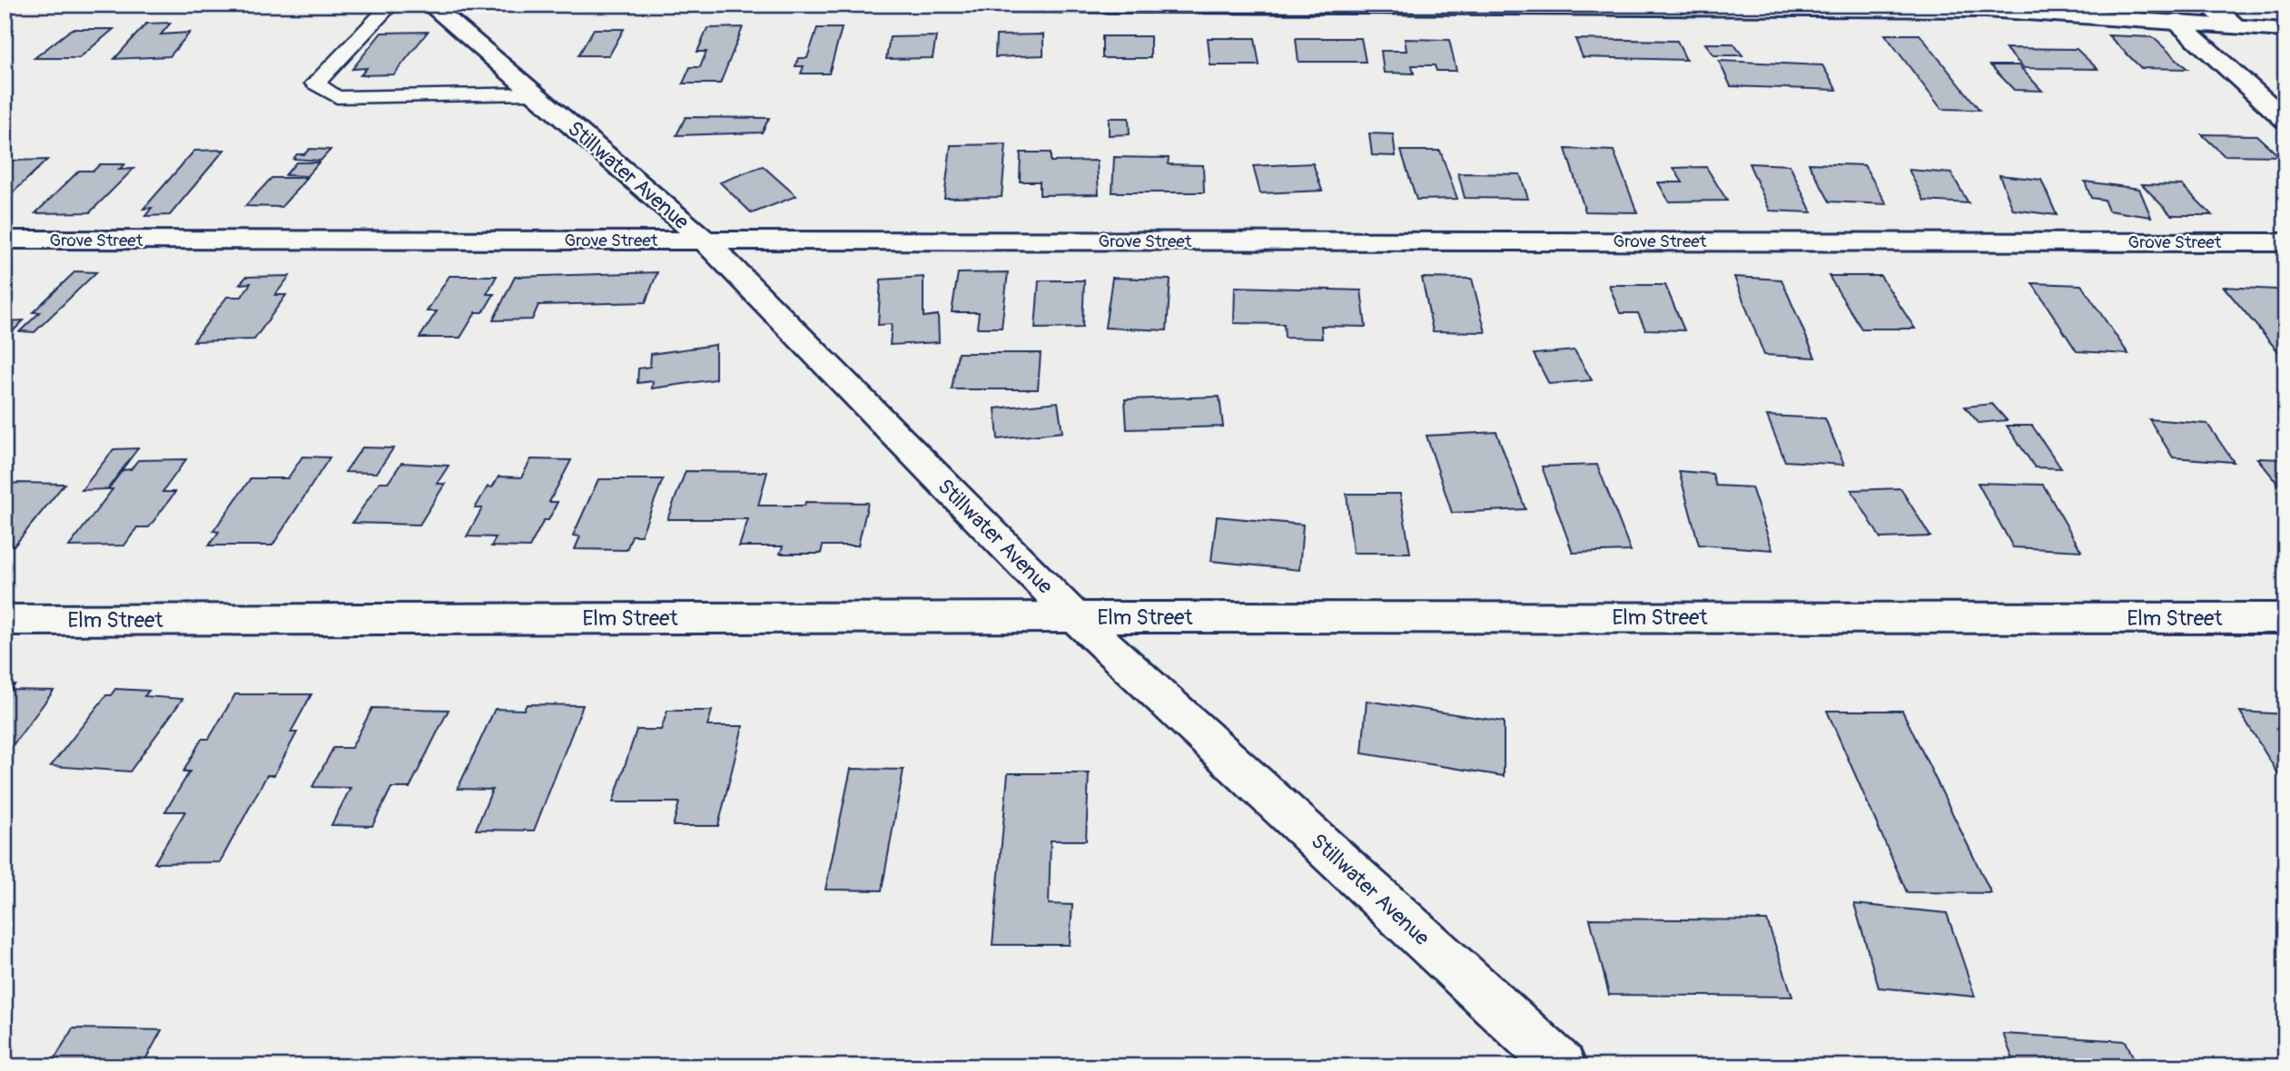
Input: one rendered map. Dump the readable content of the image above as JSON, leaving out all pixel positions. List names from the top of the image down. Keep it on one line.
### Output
{"streets":{"street":["Stillwater Avenue","Grove Street","Elm Street"]},"crossings":[["Stillwater Avenue","Grove Street"],["Stillwater Avenue","Elm Street"]]}
